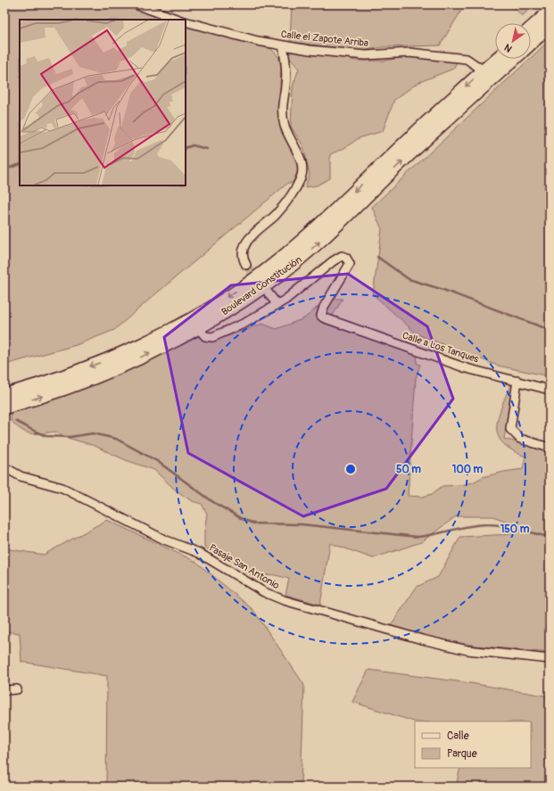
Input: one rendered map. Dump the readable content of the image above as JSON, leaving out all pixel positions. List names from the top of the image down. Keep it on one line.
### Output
{"streets":{"highway":["Boulevard Constitución"],"street":["Calle el Zapote Arriba","Calle a Los Tanques","Pasaje San Antonio"]},"crossings":[["Calle el Zapote Arriba","Boulevard Constitución"]],"legend":["Calle","Parque"],"north":"bottom left","rings":["50 m","100 m","150 m"]}
